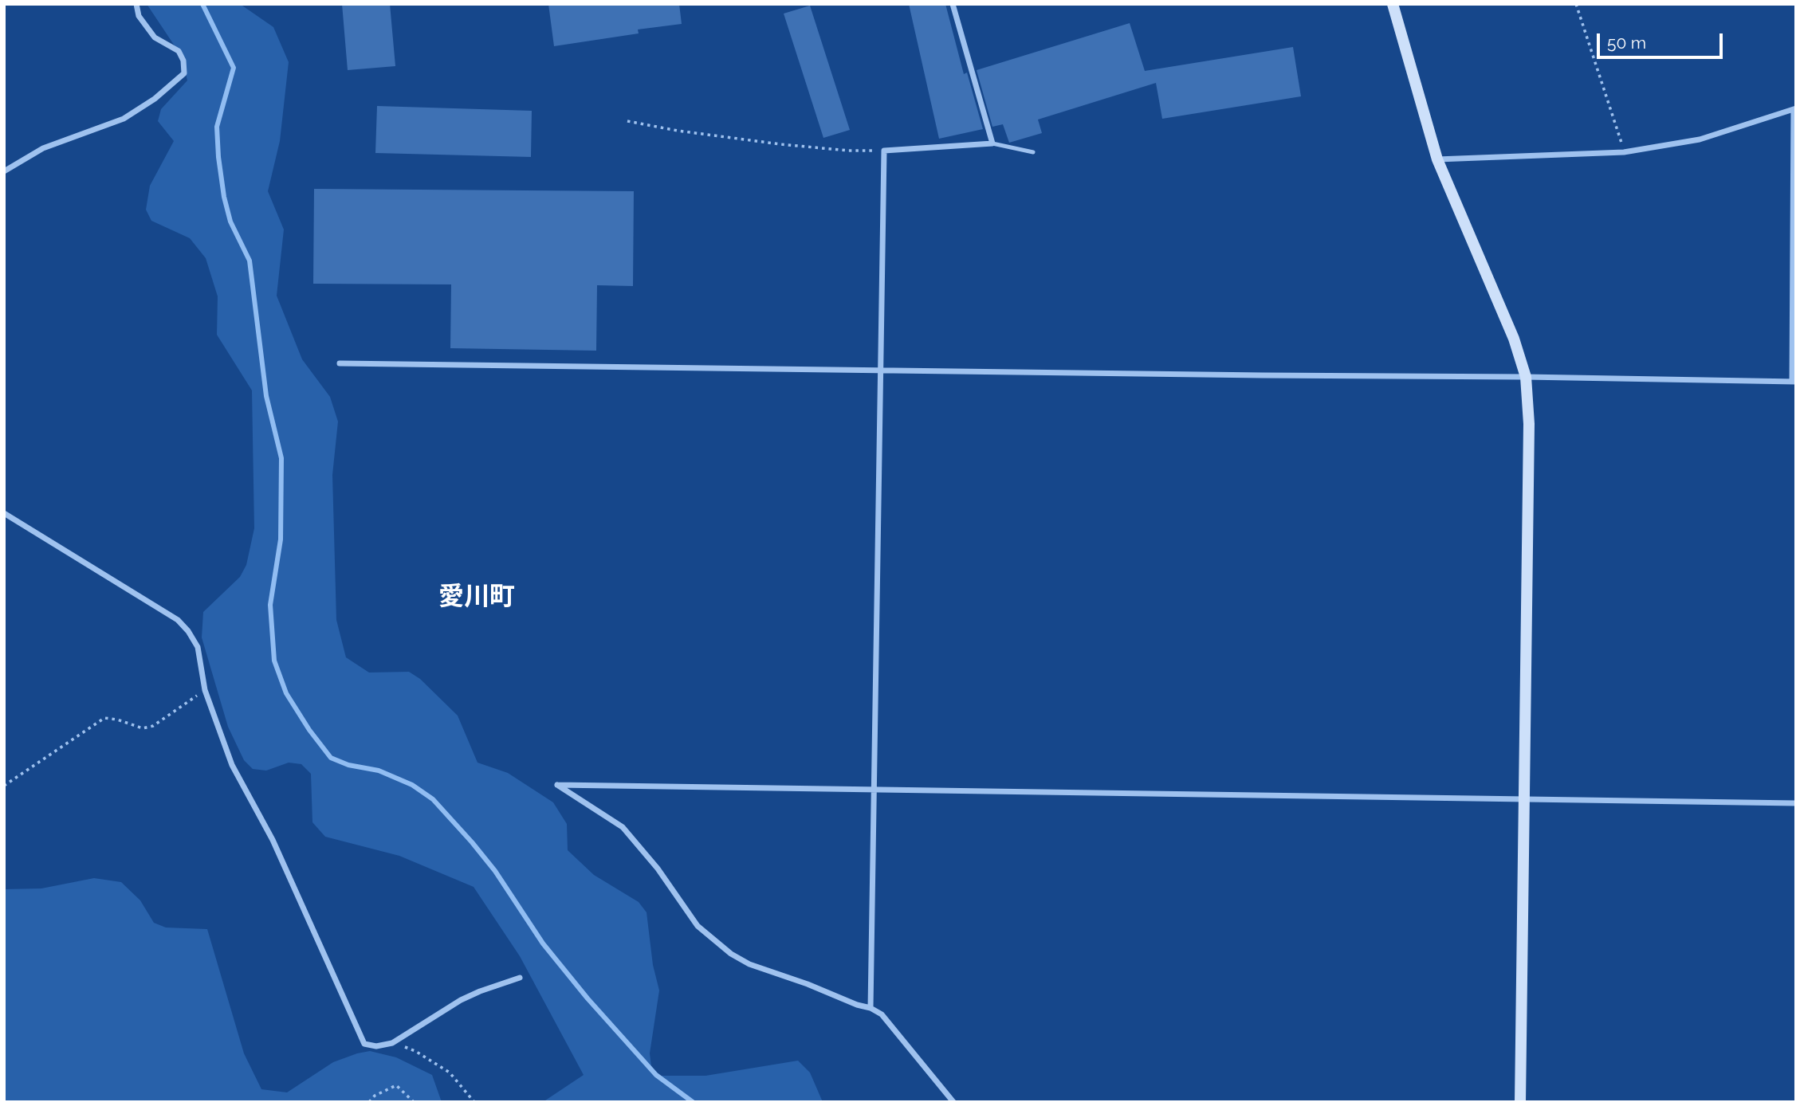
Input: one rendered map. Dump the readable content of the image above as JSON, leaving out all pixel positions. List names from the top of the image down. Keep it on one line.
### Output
{"districts":["愛川町"],"scale_bar":"50 m"}
